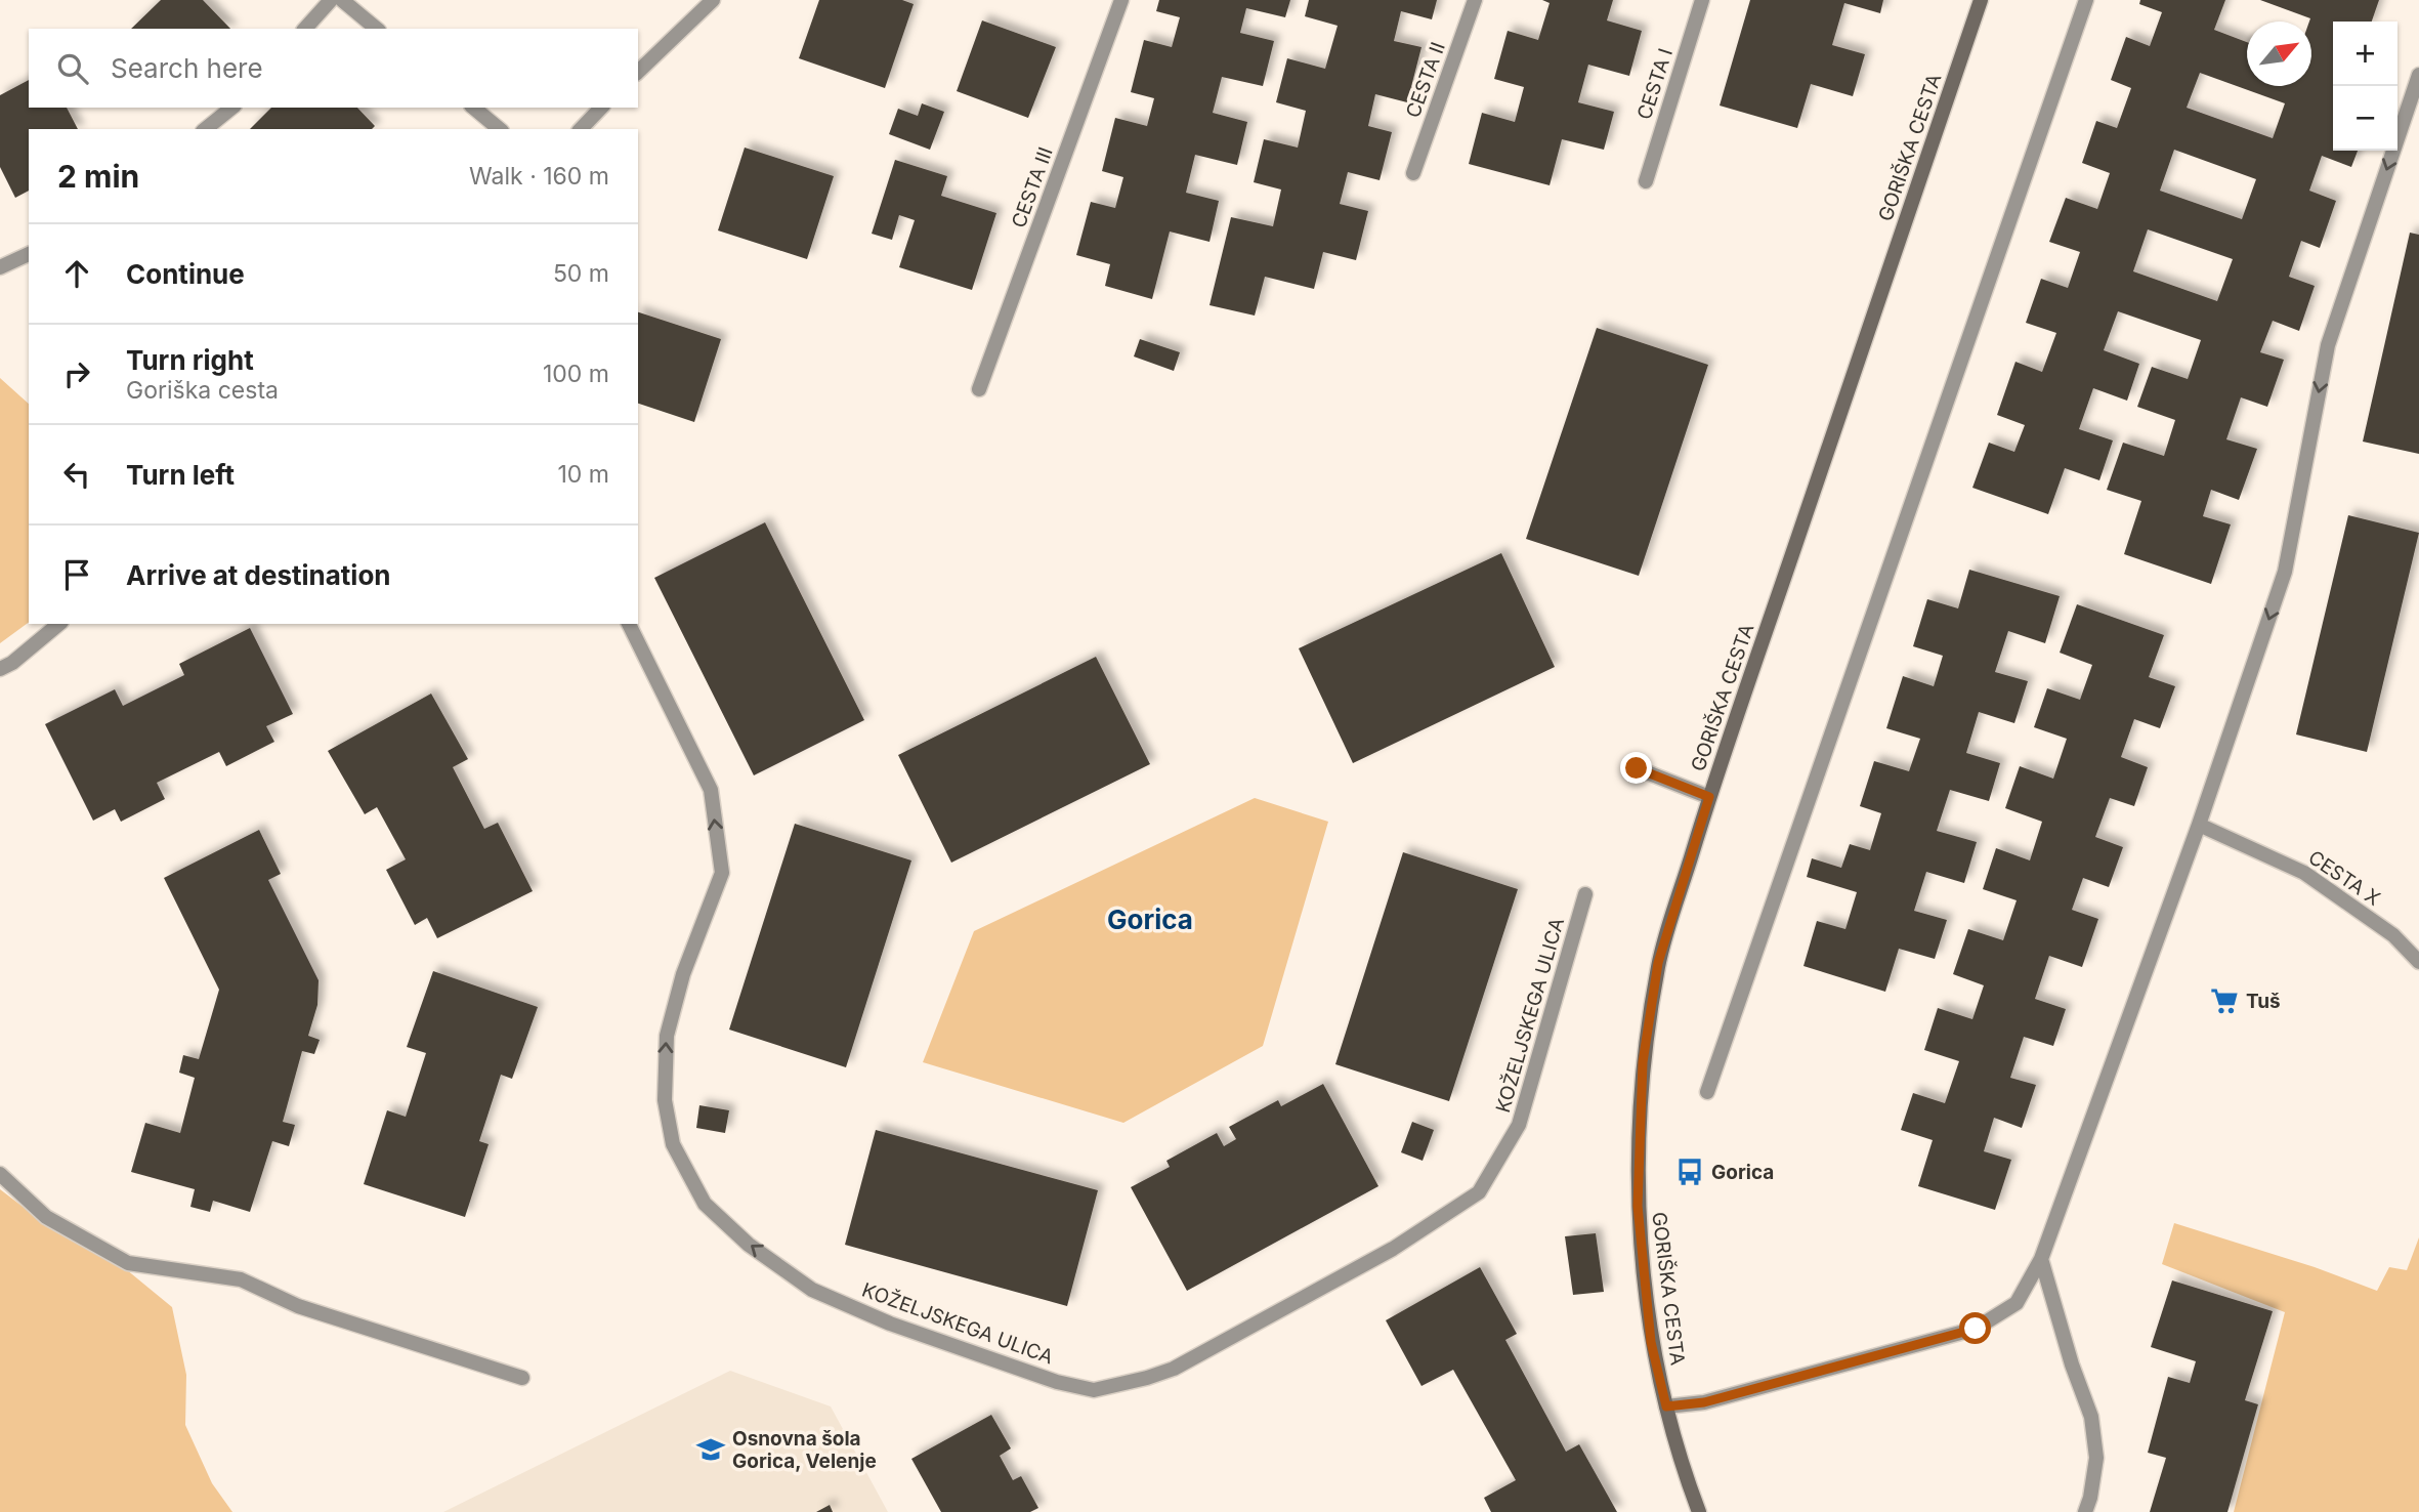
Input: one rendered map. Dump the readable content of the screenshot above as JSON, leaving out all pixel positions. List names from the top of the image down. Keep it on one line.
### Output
{"streets":{"street":["CESTA II","CESTA I","GORIŠKA CESTA","CESTA III","CESTA X","KOŽELJSKEGA ULICA"]},"districts":["Gorica"],"places":{"supermarket":["Tuš"],"bus stop":["Gorica"],"school or university":["Osnovna šola Gorica, Velenje"]},"north":"top right","page":{"map_buttons":["+","−"],"search":"Search here","heading":["2 min","Walk · 160 m"],"list":[["Continue","50 m"],["Turn right","Goriška cesta","100 m"],["Turn left","10 m"],"Arrive at destination"]}}
